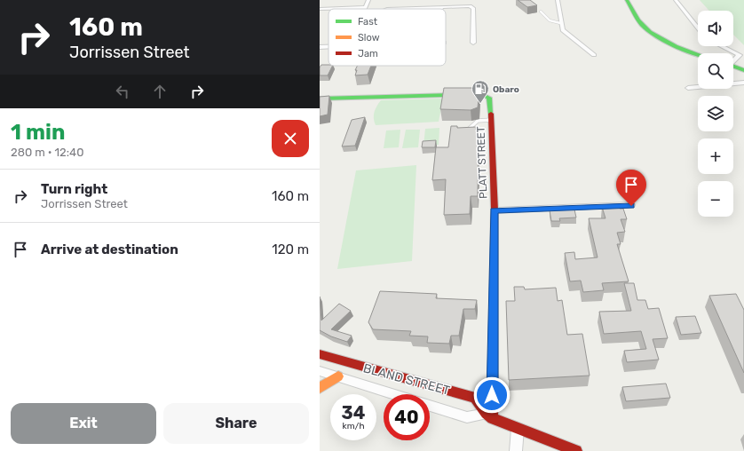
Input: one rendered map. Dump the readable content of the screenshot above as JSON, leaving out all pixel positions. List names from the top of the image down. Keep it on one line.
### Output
{"streets":{"street":["PLATT STREET","BLAND STREET"]},"crossings":[["PLATT STREET","BLAND STREET"]],"places":{"fuel station":["Obaro"]},"legend":["Fast","Slow","Jam"],"page":{"turn":["160 m","Jorrissen Street"],"map_buttons":["+","−"],"heading":["1 min","280 m · 12:40"],"list":[{"name":"Turn right","note":"Jorrissen Street","value":"160 m"},{"name":"Arrive at destination","value":"120 m"}],"speed":"34 km/h","limit":"40","buttons":["Exit","Share"]}}
